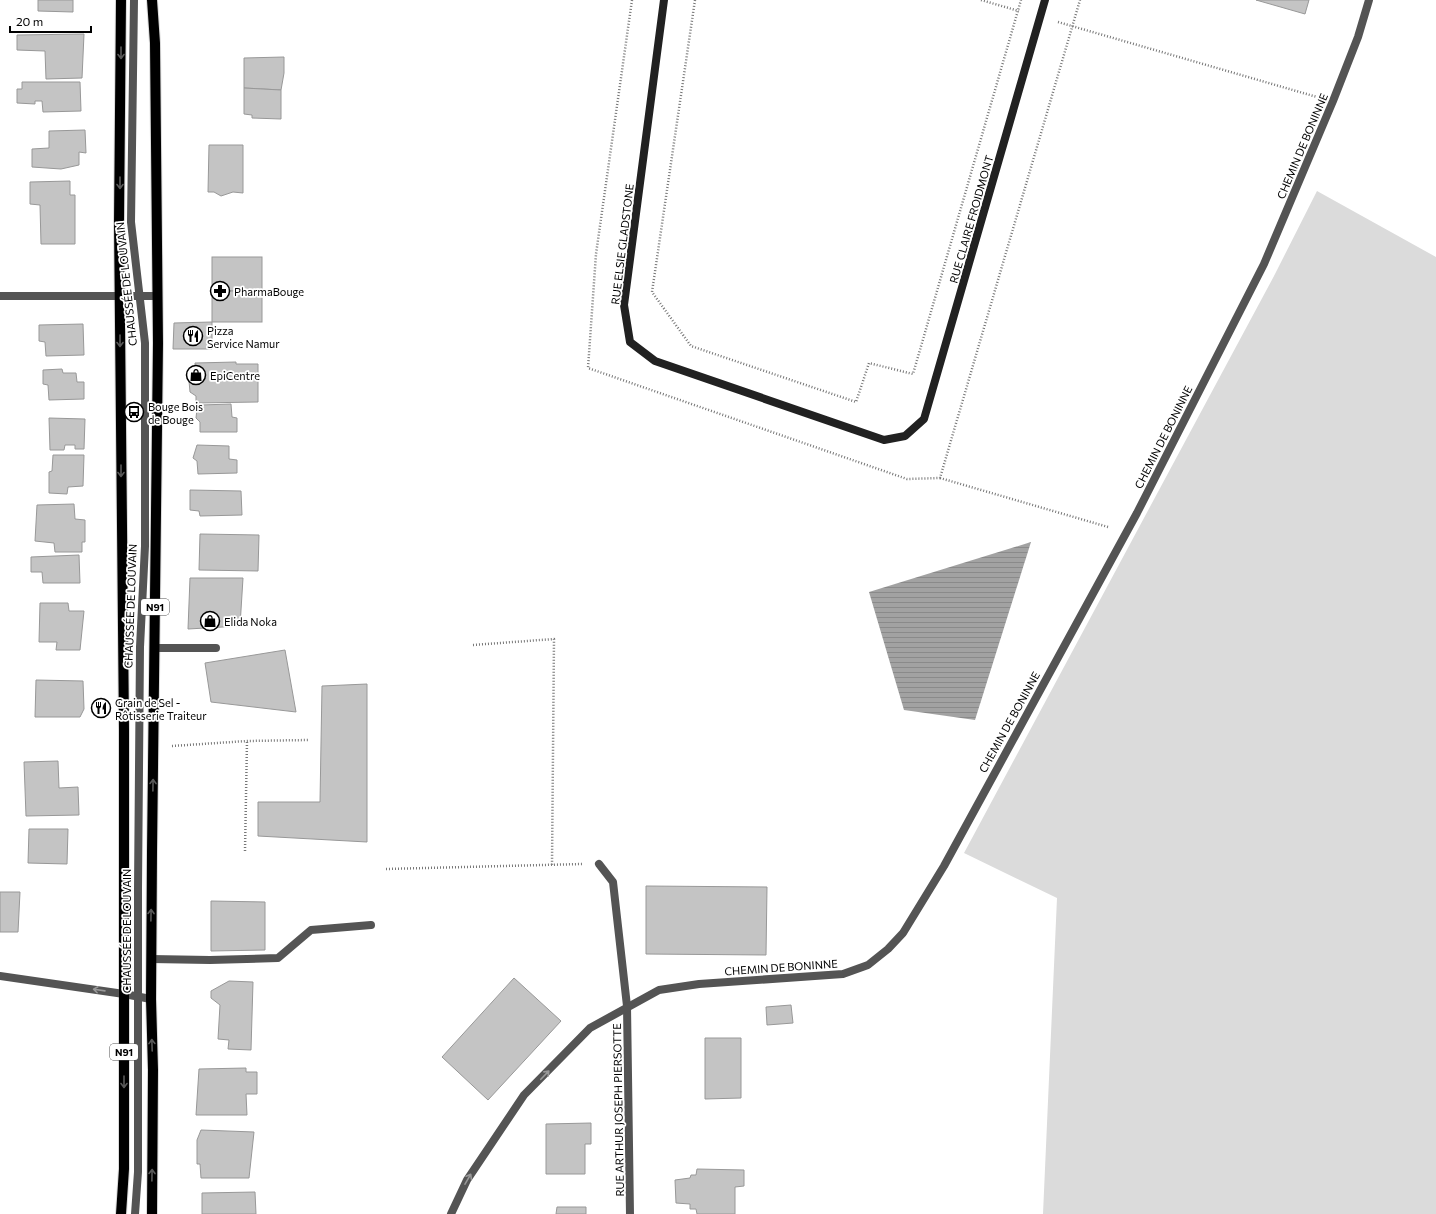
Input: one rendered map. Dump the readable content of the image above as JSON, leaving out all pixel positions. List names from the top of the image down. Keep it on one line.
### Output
{"streets":{"main road":["CHAUSSÉE DE LOUVAIN","N91"],"street":["CHEMIN DE BONINNE","RUE CLAIRE FROIDMONT","RUE ELSIE GLADSTONE","RUE ARTHUR JOSEPH PIERSOTTE"]},"crossings":[["CHEMIN DE BONINNE","RUE ARTHUR JOSEPH PIERSOTTE"],["RUE CLAIRE FROIDMONT","RUE ELSIE GLADSTONE"]],"places":{"pharmacy":["PharmaBouge"],"restaurant":["Pizza Service Namur","Grain de Sel - Rôtisserie Traiteur"],"shop":["EpiCentre","Elida Noka"],"bus stop":["Bouge Bois de Bouge"]},"scale_bar":"20 m"}
